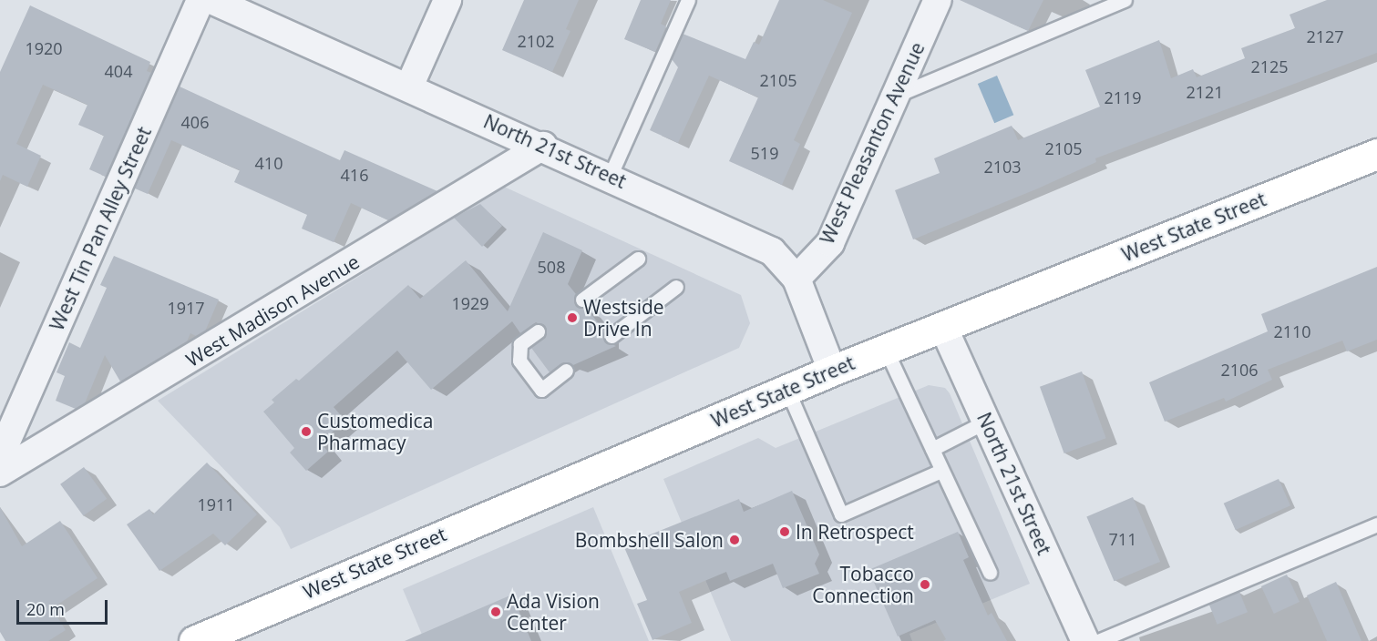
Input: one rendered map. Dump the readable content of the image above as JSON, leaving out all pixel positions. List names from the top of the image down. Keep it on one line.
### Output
{"streets":{"main road":["West State Street"],"street":["West Pleasanton Avenue","North 21st Street","West Tin Pan Alley Street","West Madison Avenue"]},"crossings":[["West Pleasanton Avenue","North 21st Street"],["North 21st Street","West State Street"],["North 21st Street","West Madison Avenue"]],"places":["Westside Drive In","Customedica Pharmacy","In Retrospect","Bombshell Salon","Tobacco Connection","Ada Vision Center"],"house_numbers":["2127","2102","1920","2125","404","2105","2121","2119","406","2105","519","410","2103","416","508","1929","1917","2110","2106","1911","711"],"scale_bar":"20 m"}
